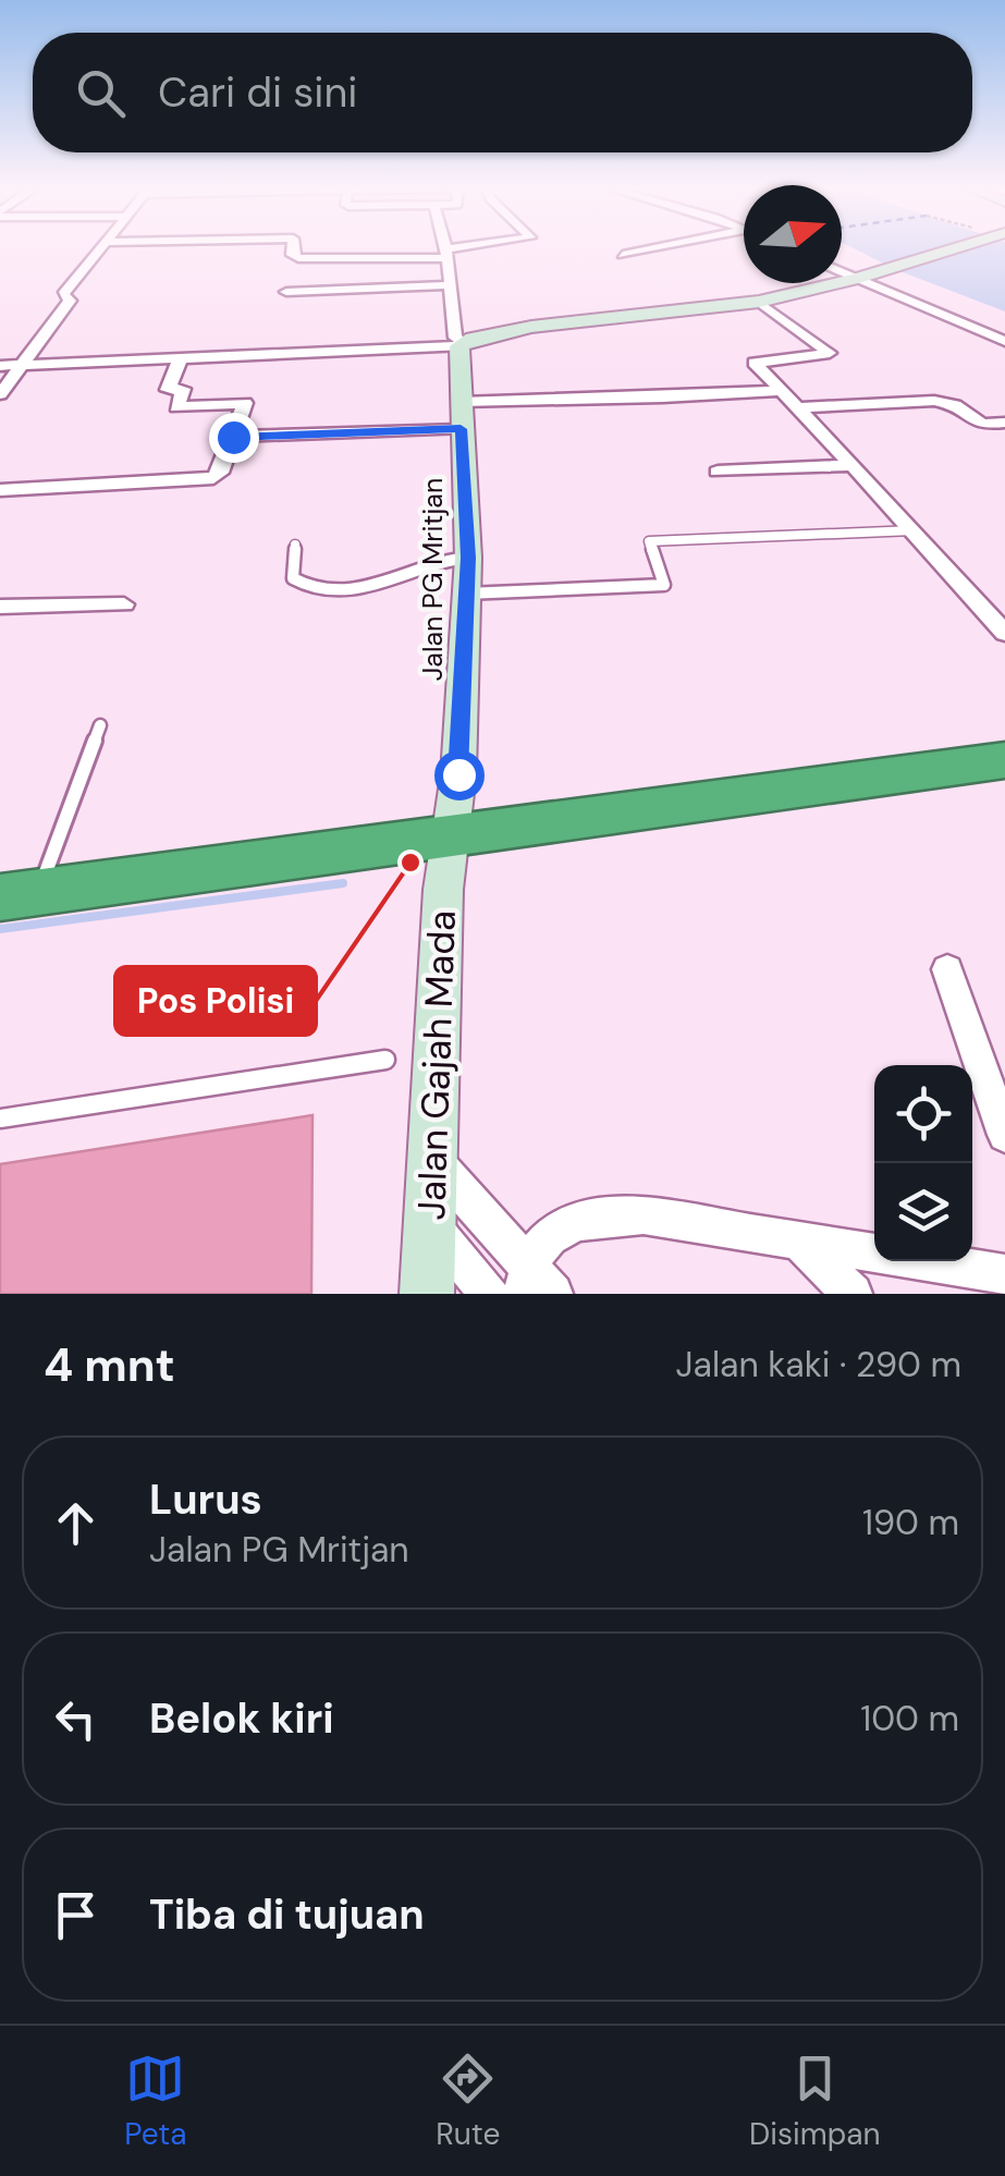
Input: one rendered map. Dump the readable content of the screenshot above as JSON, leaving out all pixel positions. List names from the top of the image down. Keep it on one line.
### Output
{"streets":{"main road":["Jalan PG Mritjan","Jalan Gajah Mada"]},"crossings":[["Jalan PG Mritjan","Jalan Gajah Mada"]],"places":["Pos Polisi"],"north":"right","page":{"search":"Cari di sini","heading":["4 mnt","Jalan kaki · 290 m"],"list":[["Lurus","Jalan PG Mritjan","190 m"],["Belok kiri","100 m"],"Tiba di tujuan"],"nav":["Peta","Rute","Disimpan"]}}
